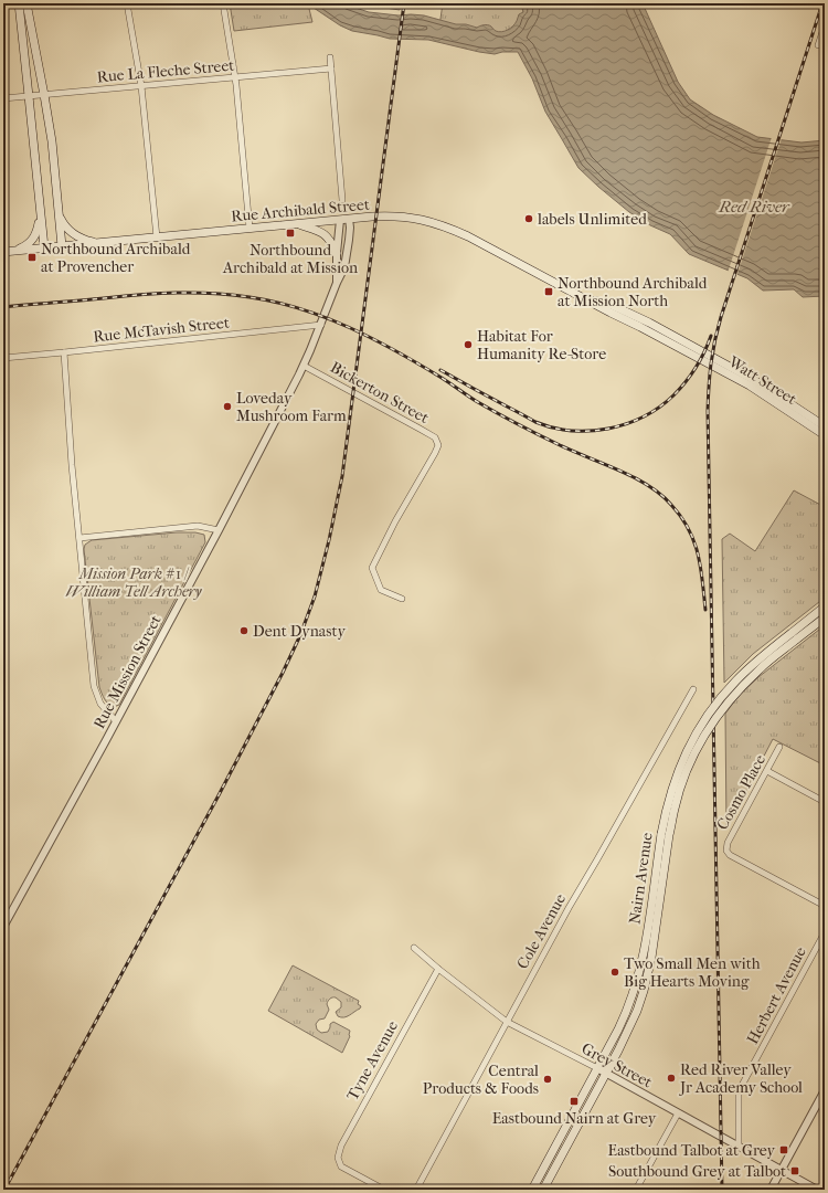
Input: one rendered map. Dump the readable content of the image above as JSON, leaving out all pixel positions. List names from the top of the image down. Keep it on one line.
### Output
{"streets":{"main road":["Rue Archibald Street","Watt Street","Nairn Avenue"],"street":["Rue La Fleche Street","Rue McTavish Street","Bickerton Street","Rue Mission Street","Cosmo Place","Cole Avenue","Herbert Avenue","Tyne Avenue","Grey Street"]},"crossings":[["Rue Archibald Street","Watt Street"],["Rue Archibald Street","Rue Mission Street"],["Rue McTavish Street","Rue Mission Street"],["Bickerton Street","Rue Mission Street"],["Nairn Avenue","Grey Street"],["Cole Avenue","Grey Street"],["Herbert Avenue","Grey Street"],["Tyne Avenue","Grey Street"]],"water":["Red River"],"parks":["Mission Park #1 / William Tell Archery"],"places":{"other":["labels Unlimited","Habitat For Humanity Re-Store","Loveday Mushroom Farm","Dent Dynasty","Two Small Men with Big Hearts Moving","Red River Valley Jr Academy School","Central Products & Foods"],"transit":["Northbound Archibald at Mission","Northbound Archibald at Provencher","Northbound Archibald at Mission North","Eastbound Nairn at Grey","Eastbound Talbot at Grey","Southbound Grey at Talbot"]}}
